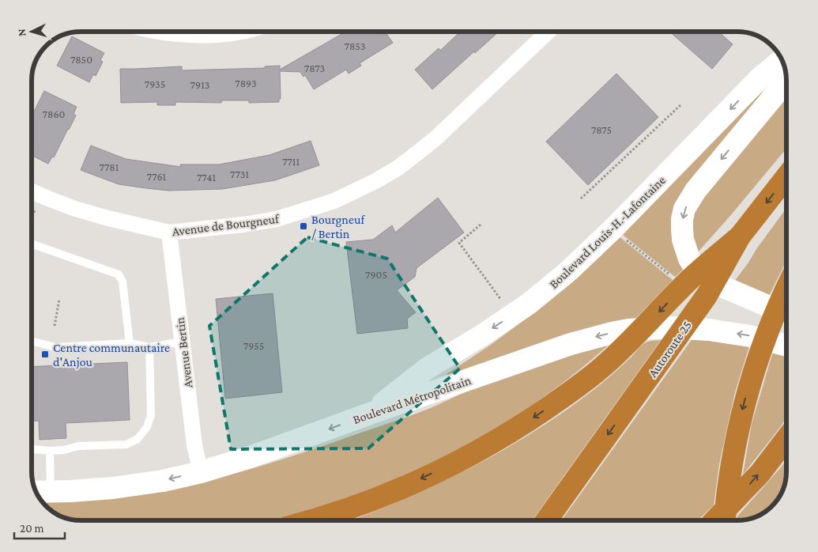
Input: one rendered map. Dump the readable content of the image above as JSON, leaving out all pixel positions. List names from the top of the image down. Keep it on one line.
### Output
{"streets":{"highway":["Autoroute 25"],"main road":["Boulevard Louis-H.-Lafontaine","Boulevard Métropolitain"],"street":["Avenue de Bourgneuf","Avenue Bertin"]},"crossings":[["Avenue de Bourgneuf","Avenue Bertin"],["Boulevard Louis-H.-Lafontaine","Boulevard Métropolitain"],["Avenue Bertin","Boulevard Métropolitain"]],"one_way":["Boulevard Louis-H.-Lafontaine","Boulevard Métropolitain"],"places":{"transit":["Bourgneuf / Bertin","Centre communautaire d'Anjou"]},"house_numbers":["7853","7850","7873","7893","7935","7913","7860","7875","7711","7781","7731","7761","7741","7905","7955"],"scale_bar":"20 m","north":"left"}
